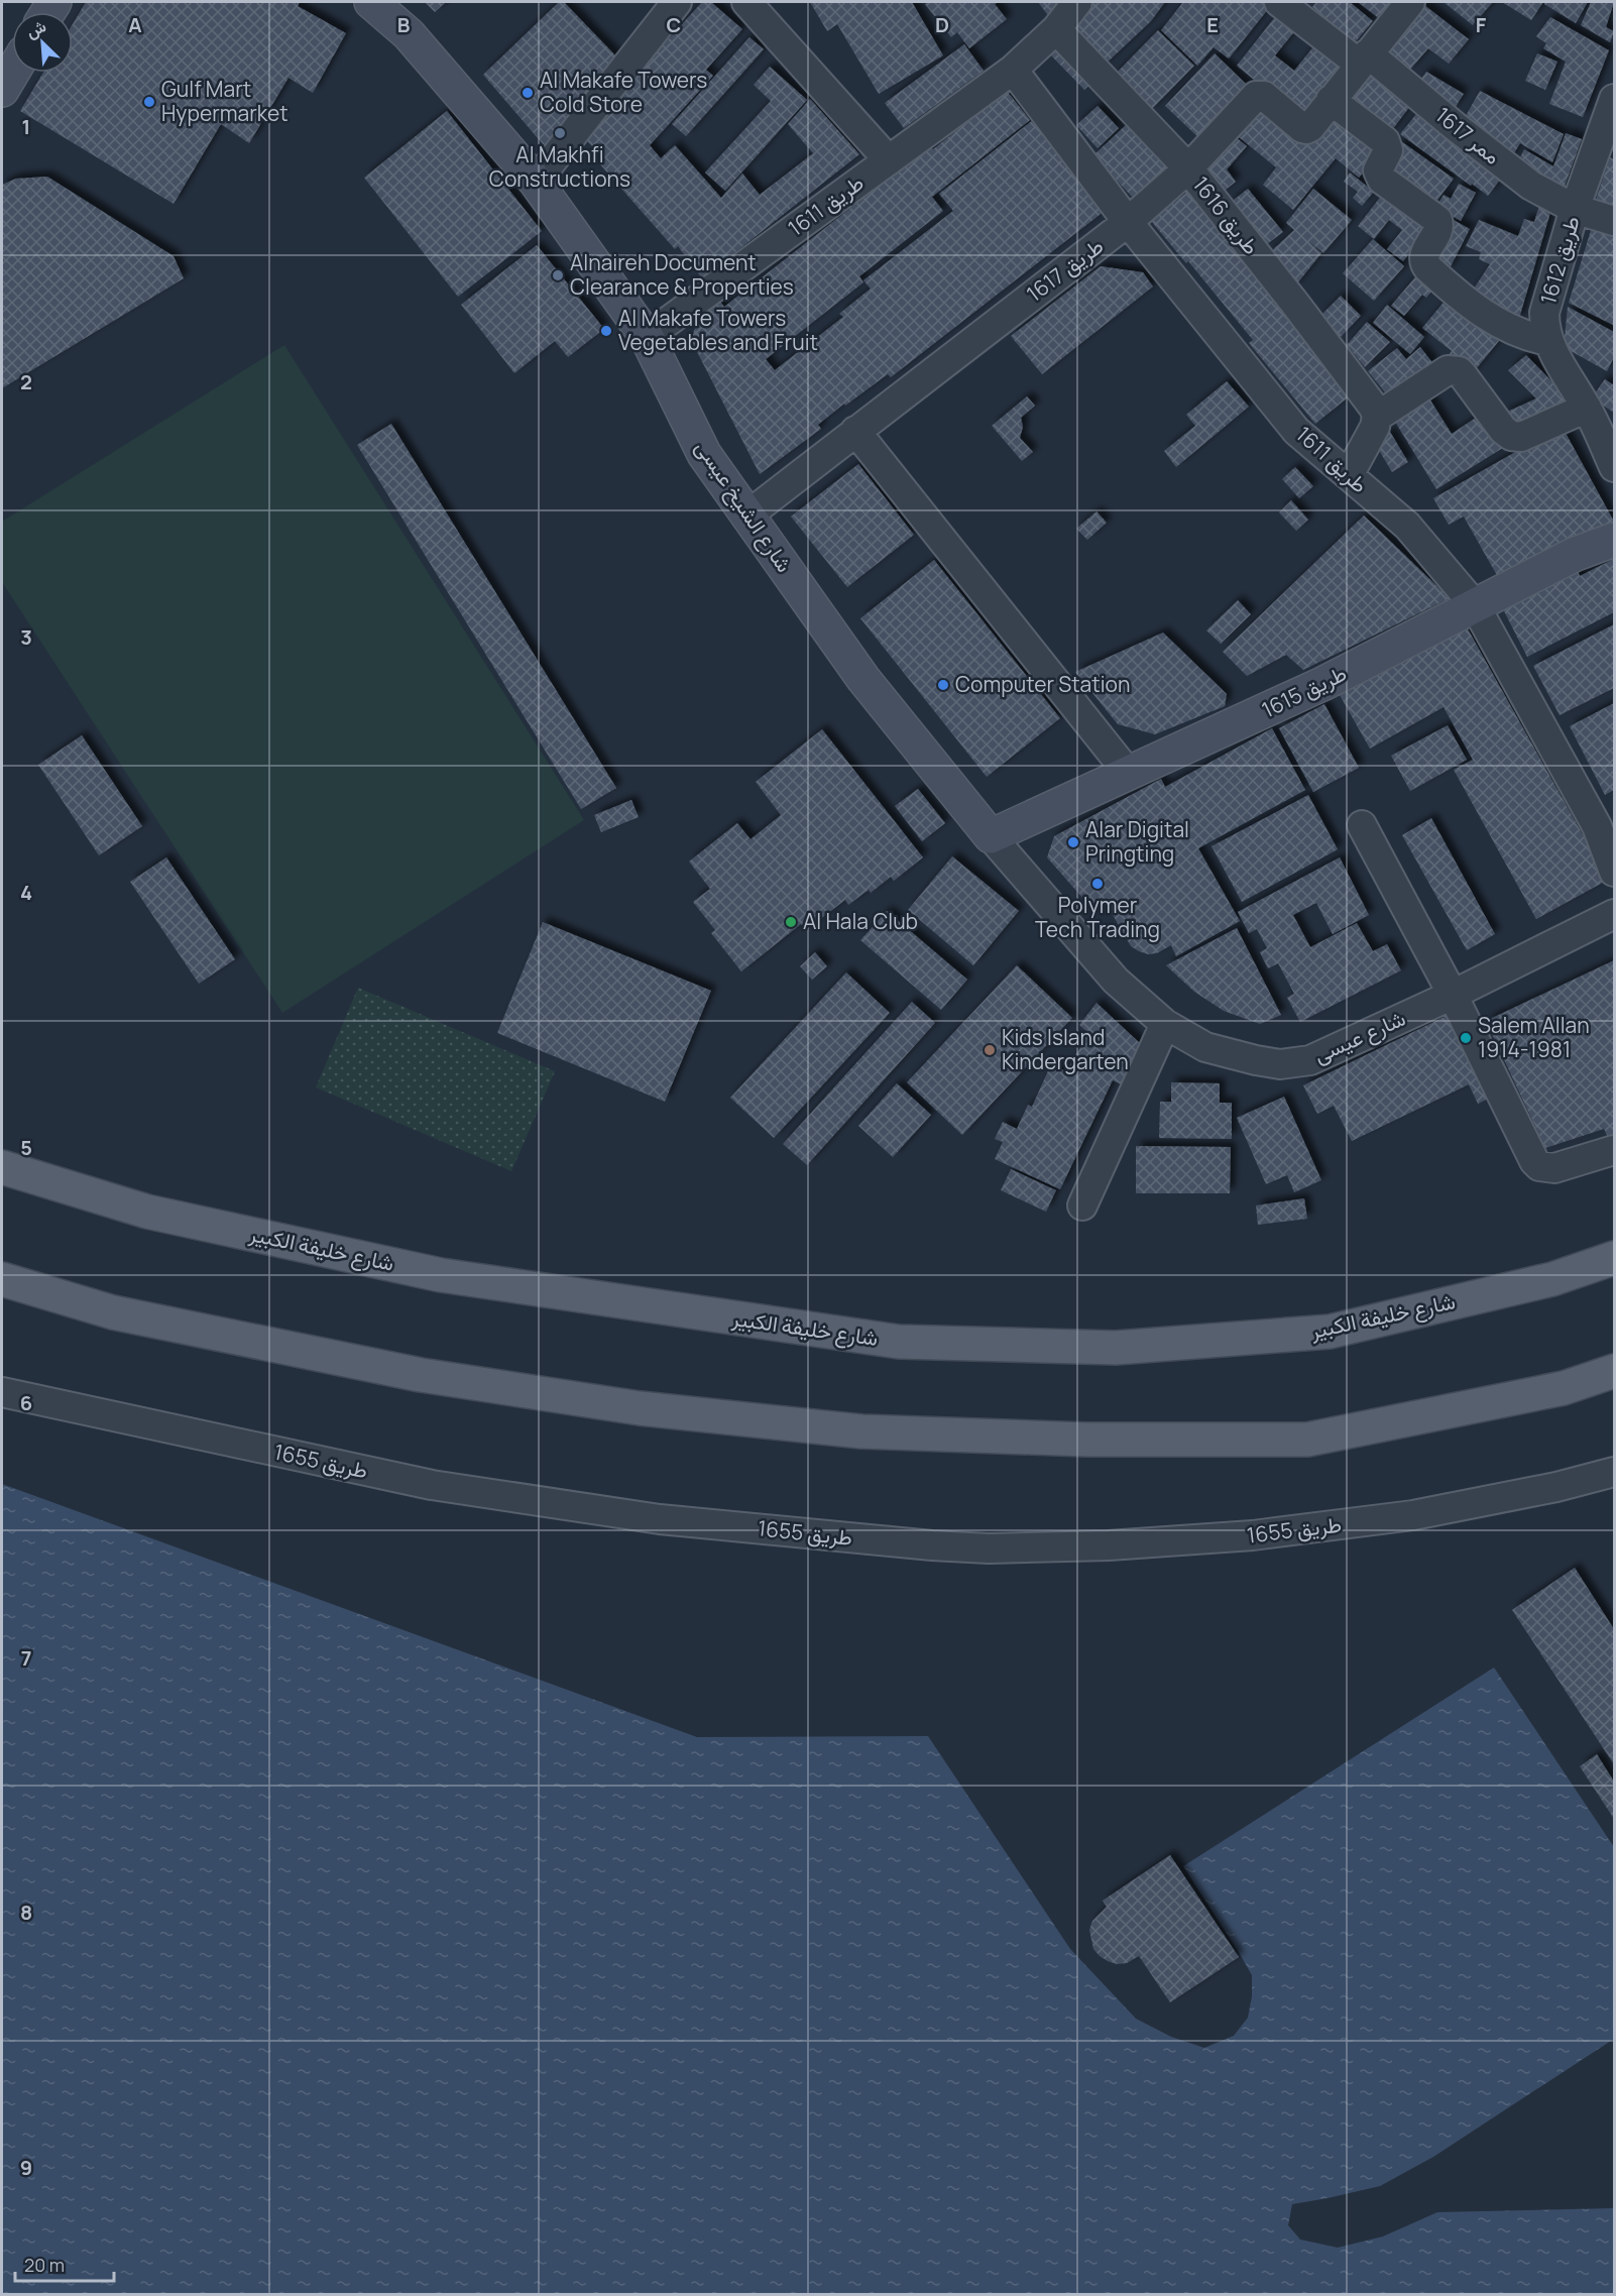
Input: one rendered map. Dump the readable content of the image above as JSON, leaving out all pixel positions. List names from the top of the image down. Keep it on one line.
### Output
{"streets":{"main road":["شارع خليفة الكبير"],"street":["ممر 1617","طريق 1611","طريق 1616","طريق 1612","طريق 1617","شارع الشيخ عيسى","طريق 1615","شارع عيسى","طريق 1655"]},"crossings":[["ممر 1617","طريق 1612"],["طريق 1611","طريق 1616"],["طريق 1611","طريق 1617"],["طريق 1611","شارع الشيخ عيسى"],["طريق 1611","طريق 1615"],["طريق 1616","طريق 1617"],["طريق 1617","شارع الشيخ عيسى"],["شارع الشيخ عيسى","طريق 1615"],["شارع الشيخ عيسى","شارع عيسى"],["طريق 1615","شارع عيسى"]],"places":["Al Makafe Towers Cold Store","Gulf Mart Hypermarket","Al Makhfi Constructions","Alnaireh Document Clearance & Properties","Al Makafe Towers Vegetables and Fruit","Computer Station","Alar Digital Pringting","Polymer Tech Trading","Al Hala Club","Salem Allan 1914-1981","Kids Island Kindergarten"],"scale_bar":"20 m","north":"top left","grid":{"columns":["A","B","C","D","E","F"],"rows":["1","2","3","4","5","6","7","8","9"]}}
